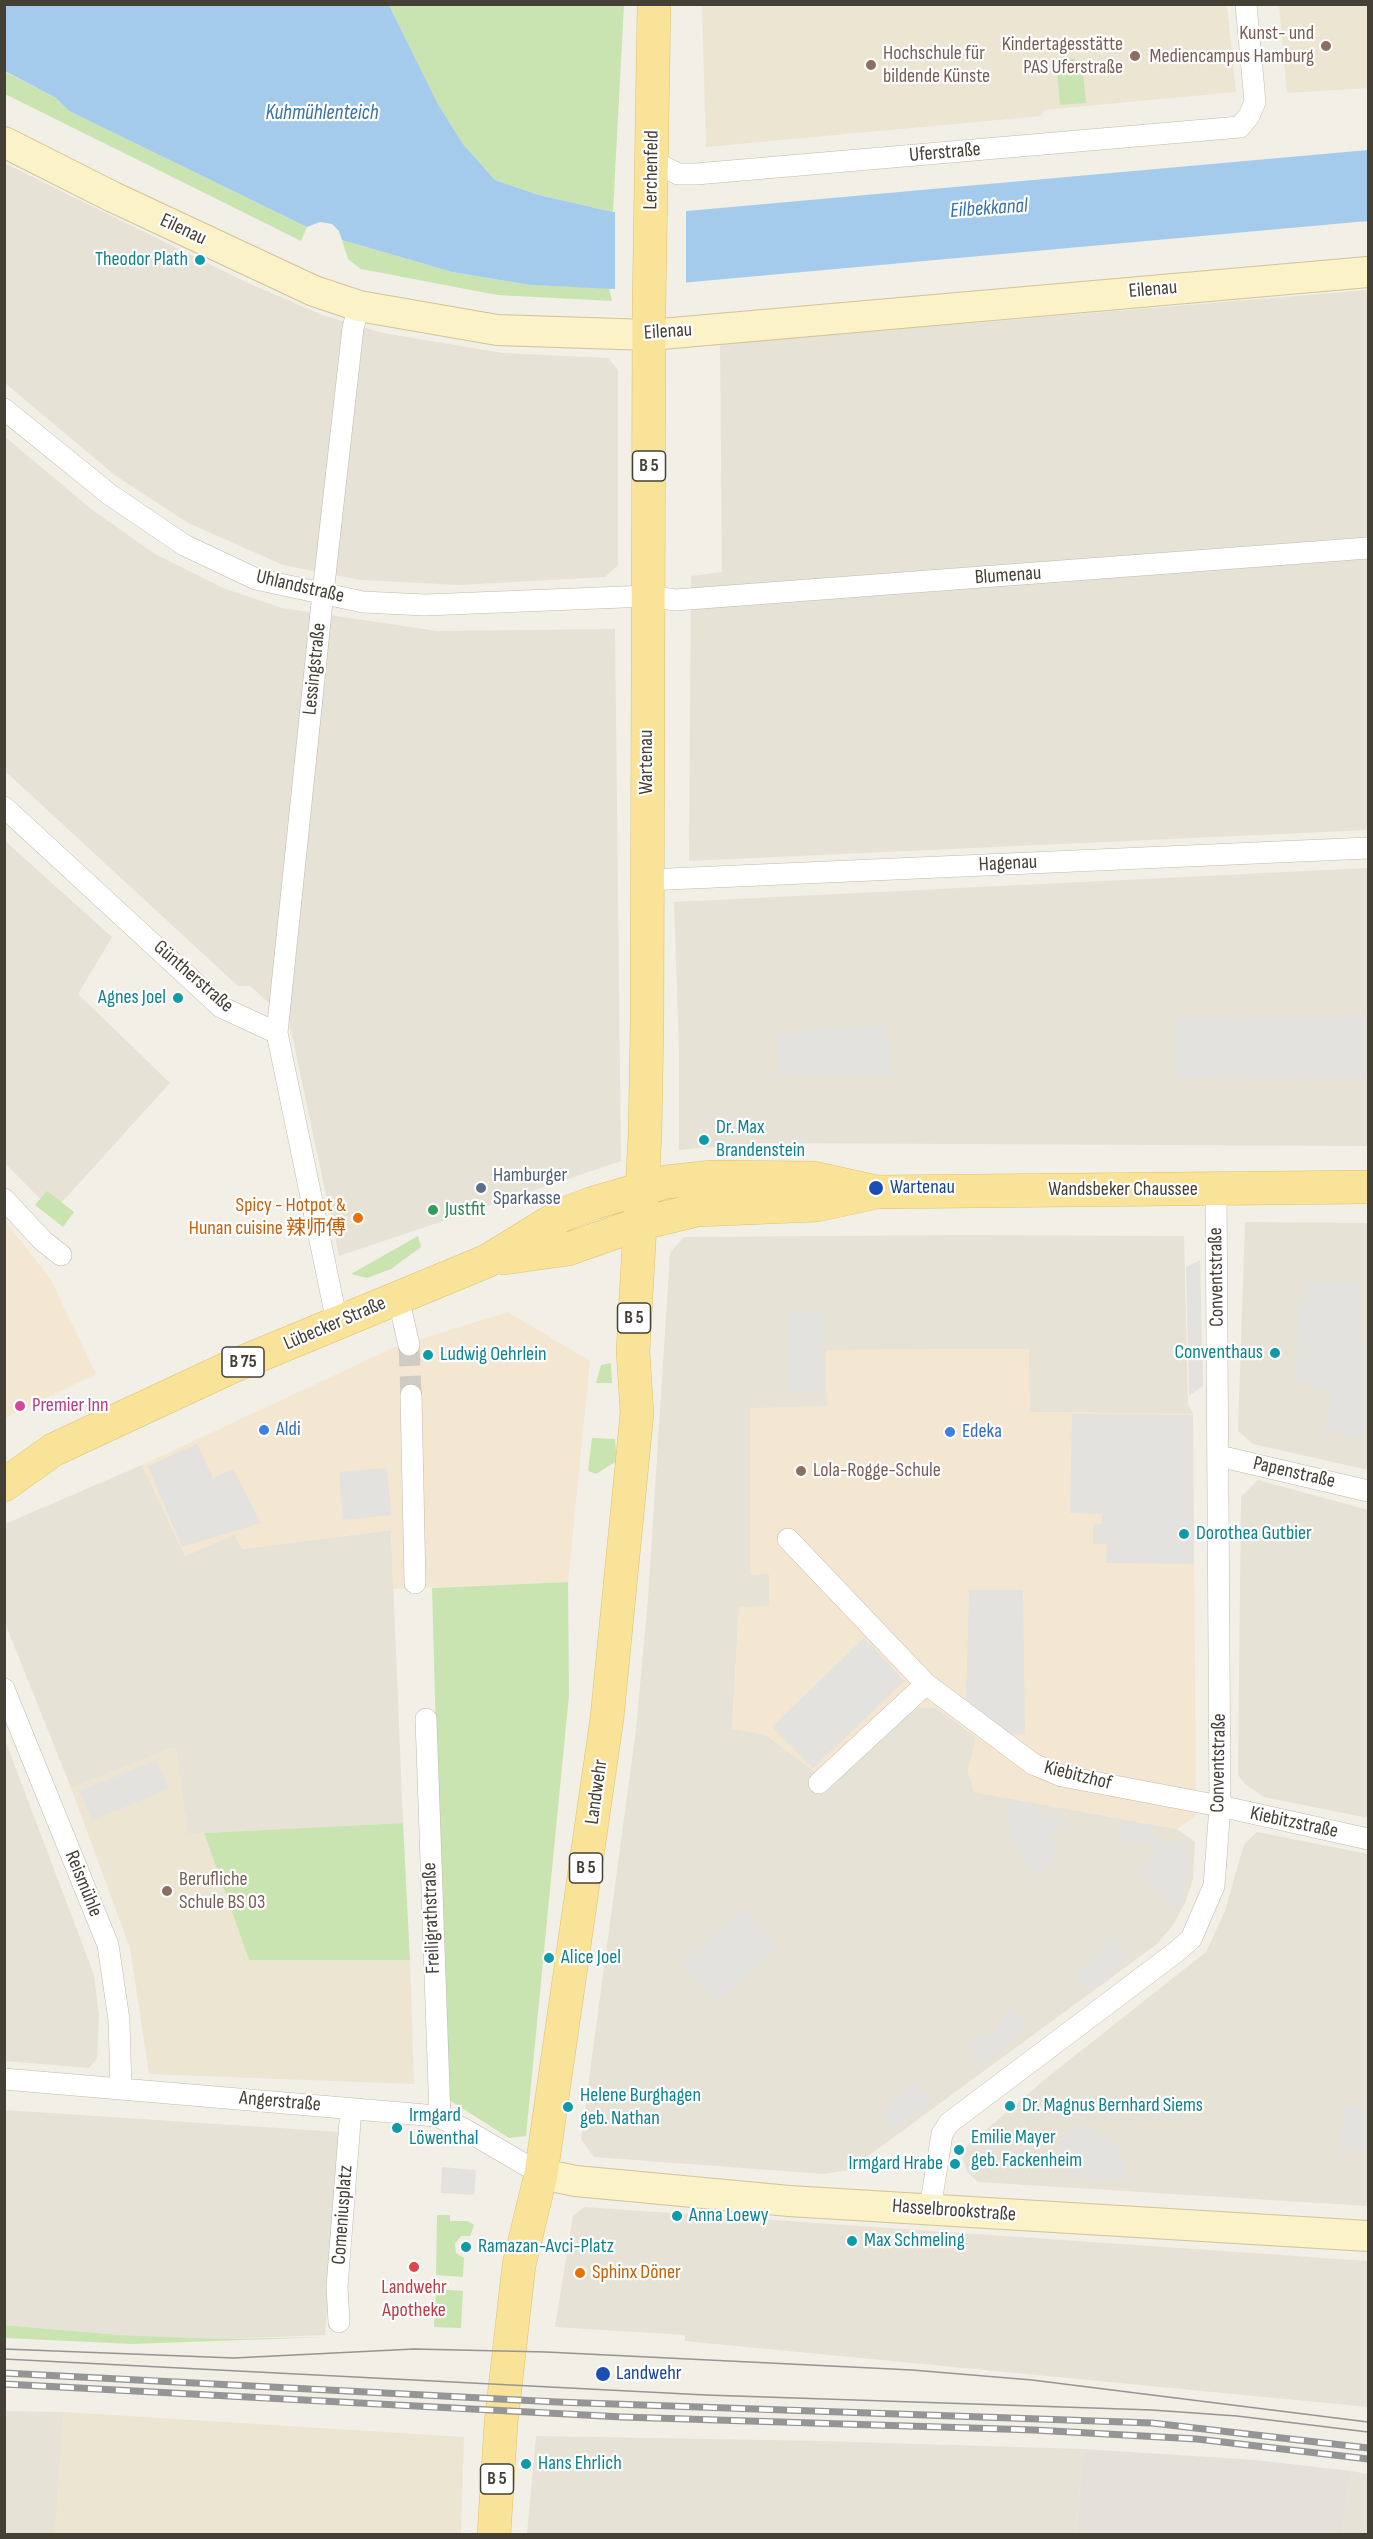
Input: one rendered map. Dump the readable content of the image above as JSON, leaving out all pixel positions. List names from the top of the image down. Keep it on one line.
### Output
{"streets":{"main road":["Lerchenfeld","B 5","Wartenau","Wandsbeker Chaussee","Lübecker Straße","B 75","Landwehr"],"street":["Uferstraße","Eilenau","Blumenau","Uhlandstraße","Lessingstraße","Hagenau","Güntherstraße","Conventstraße","Papenstraße","Kiebitzhof","Kiebitzstraße","Reismühle","Freiligrathstraße","Angerstraße","Hasselbrookstraße","Comeniusplatz"]},"crossings":[["Uferstraße","Lerchenfeld"],["Lerchenfeld","Eilenau"],["Lerchenfeld","Wartenau"],["Eilenau","Lessingstraße"],["Eilenau","Wartenau"],["B 5","Wartenau"],["B 5","Wandsbeker Chaussee"],["B 5","Lübecker Straße"],["B 5","Landwehr"],["Blumenau","Uhlandstraße"],["Blumenau","Wartenau"],["Uhlandstraße","Lessingstraße"],["Uhlandstraße","Wartenau"],["Lessingstraße","Güntherstraße"],["Wartenau","Hagenau"],["Wartenau","Wandsbeker Chaussee"],["Wartenau","Lübecker Straße"],["Wandsbeker Chaussee","Conventstraße"],["Wandsbeker Chaussee","Lübecker Straße"],["Wandsbeker Chaussee","Landwehr"],["Conventstraße","Papenstraße"],["Conventstraße","Kiebitzhof"],["Conventstraße","Kiebitzstraße"],["Conventstraße","Hasselbrookstraße"],["Lübecker Straße","Landwehr"],["Kiebitzhof","Kiebitzstraße"],["Landwehr","Angerstraße"],["Landwehr","Hasselbrookstraße"],["Reismühle","Angerstraße"],["Freiligrathstraße","Angerstraße"],["Angerstraße","Hasselbrookstraße"],["Angerstraße","Comeniusplatz"]],"water":["Kuhmühlenteich","Eilbekkanal"],"places":["Kunst- und Mediencampus Hamburg","Kindertagesstätte PAS Uferstraße","Hochschule für bildende Künste","Theodor Plath","Agnes Joel","Dr. Max Brandenstein","Hamburger Sparkasse","Wartenau","Justfit","Spicy - Hotpot & Hunan cuisine 辣师傅","Conventhaus","Ludwig Oehrlein","Premier Inn","Aldi","Edeka","Lola-Rogge-Schule","Dorothea Gutbier","Berufliche Schule BS 03","Alice Joel","Dr. Magnus Bernhard Siems","Helene Burghagen geb. Nathan","Irmgard Löwenthal","Emilie Mayer geb. Fackenheim","Irmgard Hrabe","Anna Loewy","Max Schmeling","Ramazan-Avci-Platz","Landwehr Apotheke","Sphinx Döner","Landwehr","Hans Ehrlich"]}
